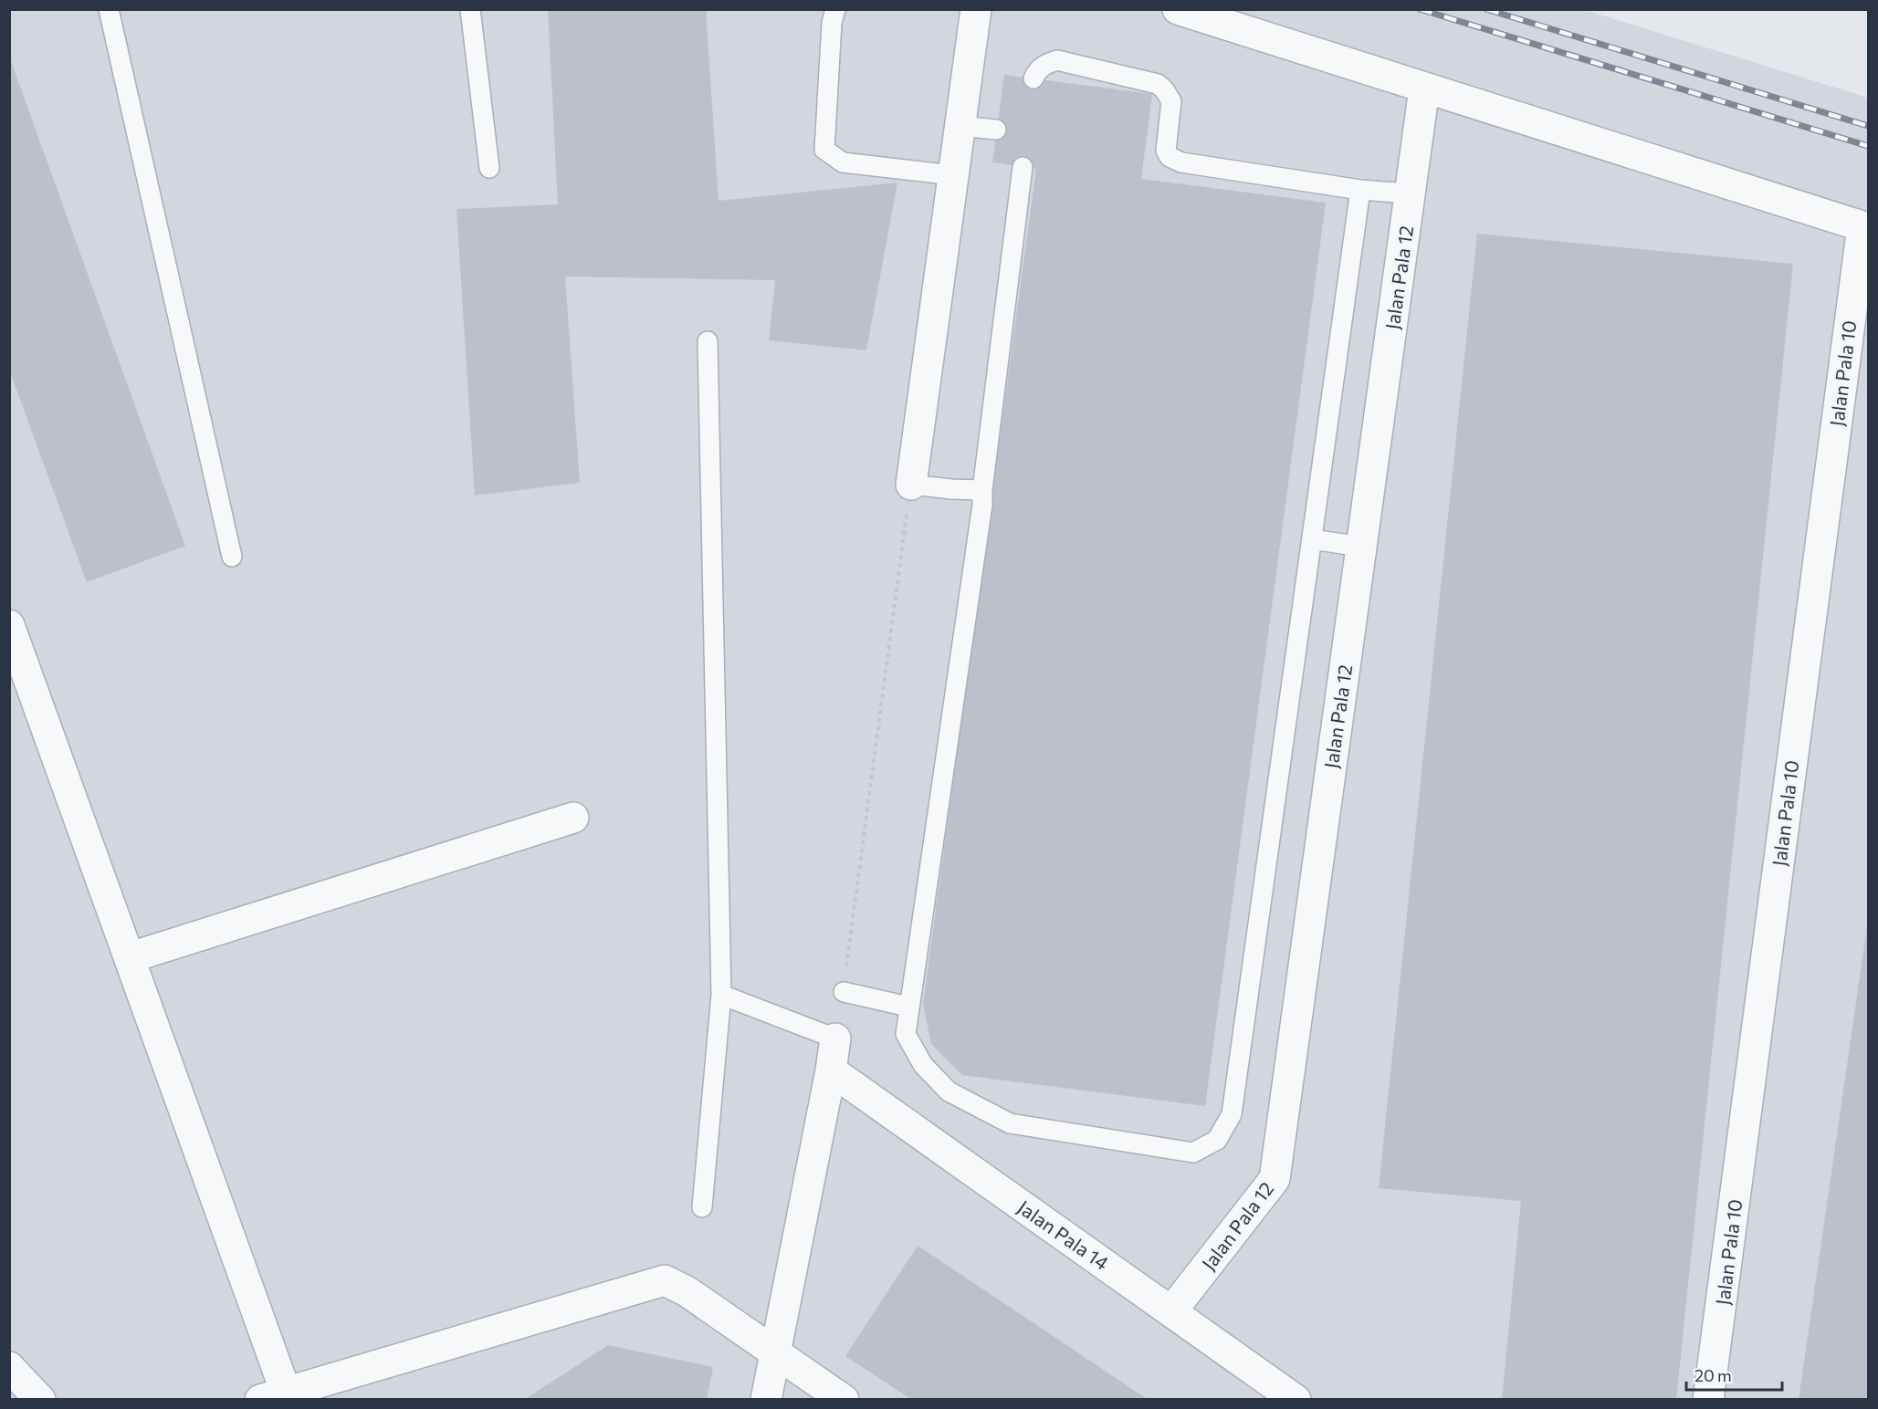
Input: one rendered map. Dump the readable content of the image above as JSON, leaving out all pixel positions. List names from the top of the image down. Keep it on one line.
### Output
{"streets":{"street":["Jalan Pala 12","Jalan Pala 10","Jalan Pala 14"]},"crossings":[["Jalan Pala 12","Jalan Pala 14"]],"scale_bar":"20 m"}
